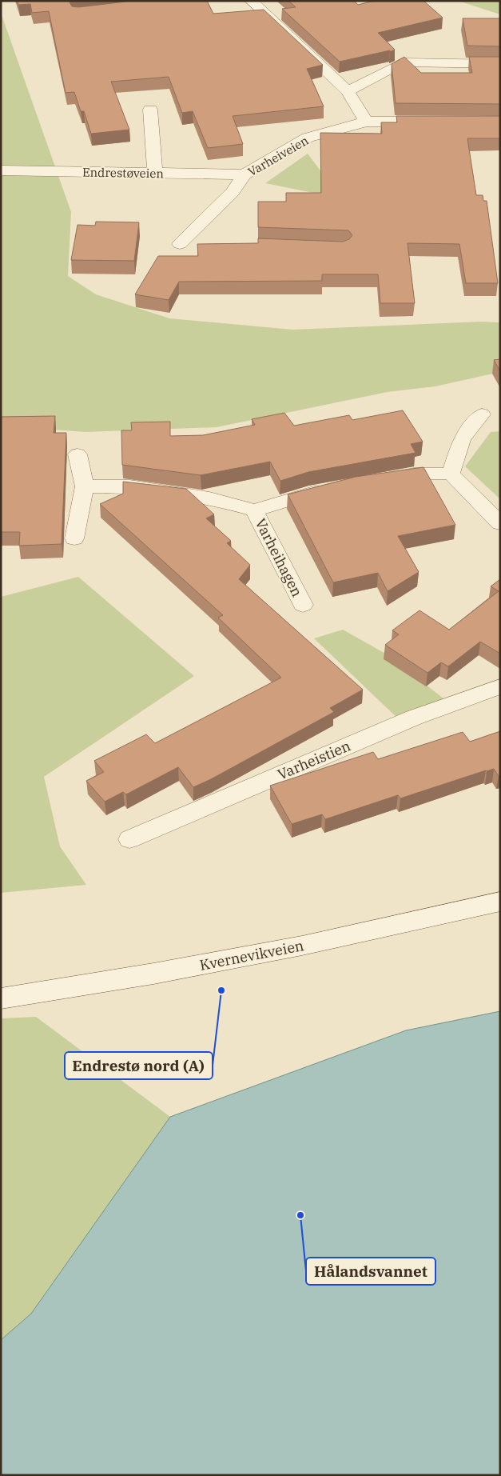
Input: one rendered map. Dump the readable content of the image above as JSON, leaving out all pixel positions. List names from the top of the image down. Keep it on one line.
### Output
{"streets":{"street":["Varheiveien","Endrestøveien","Varheihagen","Varheistien","Kvernevikveien"]},"crossings":[["Varheiveien","Endrestøveien"]],"places":["Endrestø nord (A)","Hålandsvannet"]}
